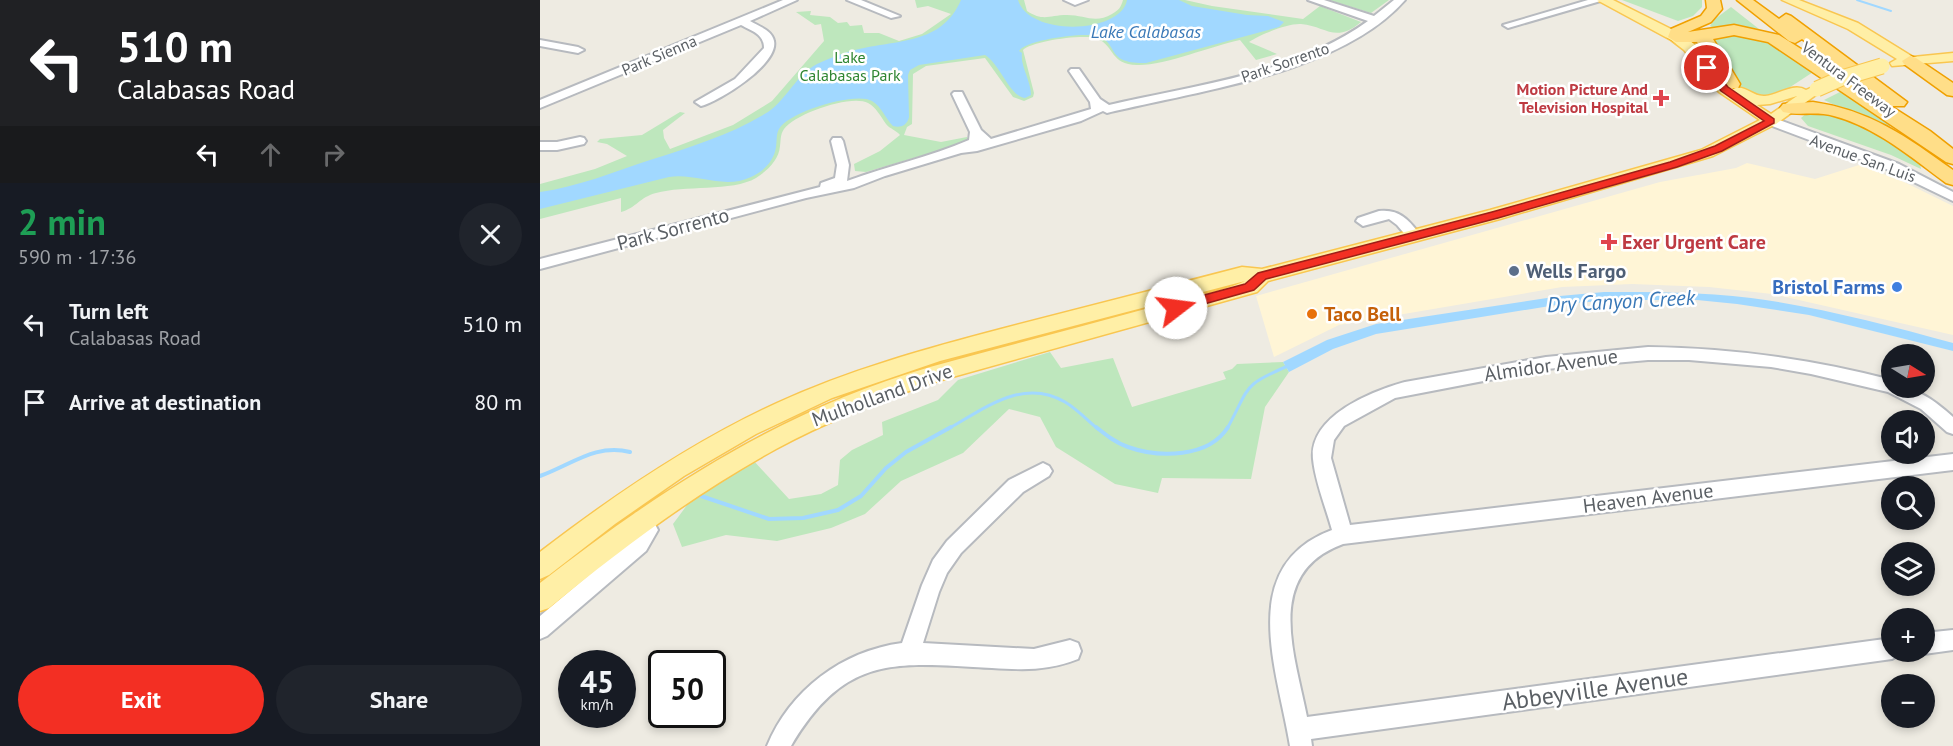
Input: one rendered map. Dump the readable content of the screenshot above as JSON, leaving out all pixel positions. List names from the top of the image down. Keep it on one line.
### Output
{"streets":{"highway":["Ventura Freeway"],"main road":["Mulholland Drive"],"street":["Park Sienna","Park Sorrento","Avenue San Luis","Almidor Avenue","Heaven Avenue","Abbeyville Avenue"]},"crossings":[["Avenue San Luis","Mulholland Drive"],["Almidor Avenue","Heaven Avenue"],["Heaven Avenue","Abbeyville Avenue"]],"water":["Lake Calabasas","Dry Canyon Creek"],"parks":["Lake Calabasas Park"],"places":{"health":["Motion Picture And Television Hospital","Exer Urgent Care"],"other":["Wells Fargo","Bristol Farms","Taco Bell"]},"north":"right","page":{"turn":["510 m","Calabasas Road"],"heading":["2 min","590 m · 17:36"],"list":[{"name":"Turn left","note":"Calabasas Road","value":"510 m"},{"name":"Arrive at destination","value":"80 m"}],"map_buttons":["+","−"],"speed":"45 km/h","limit":"50","buttons":["Exit","Share"]}}
